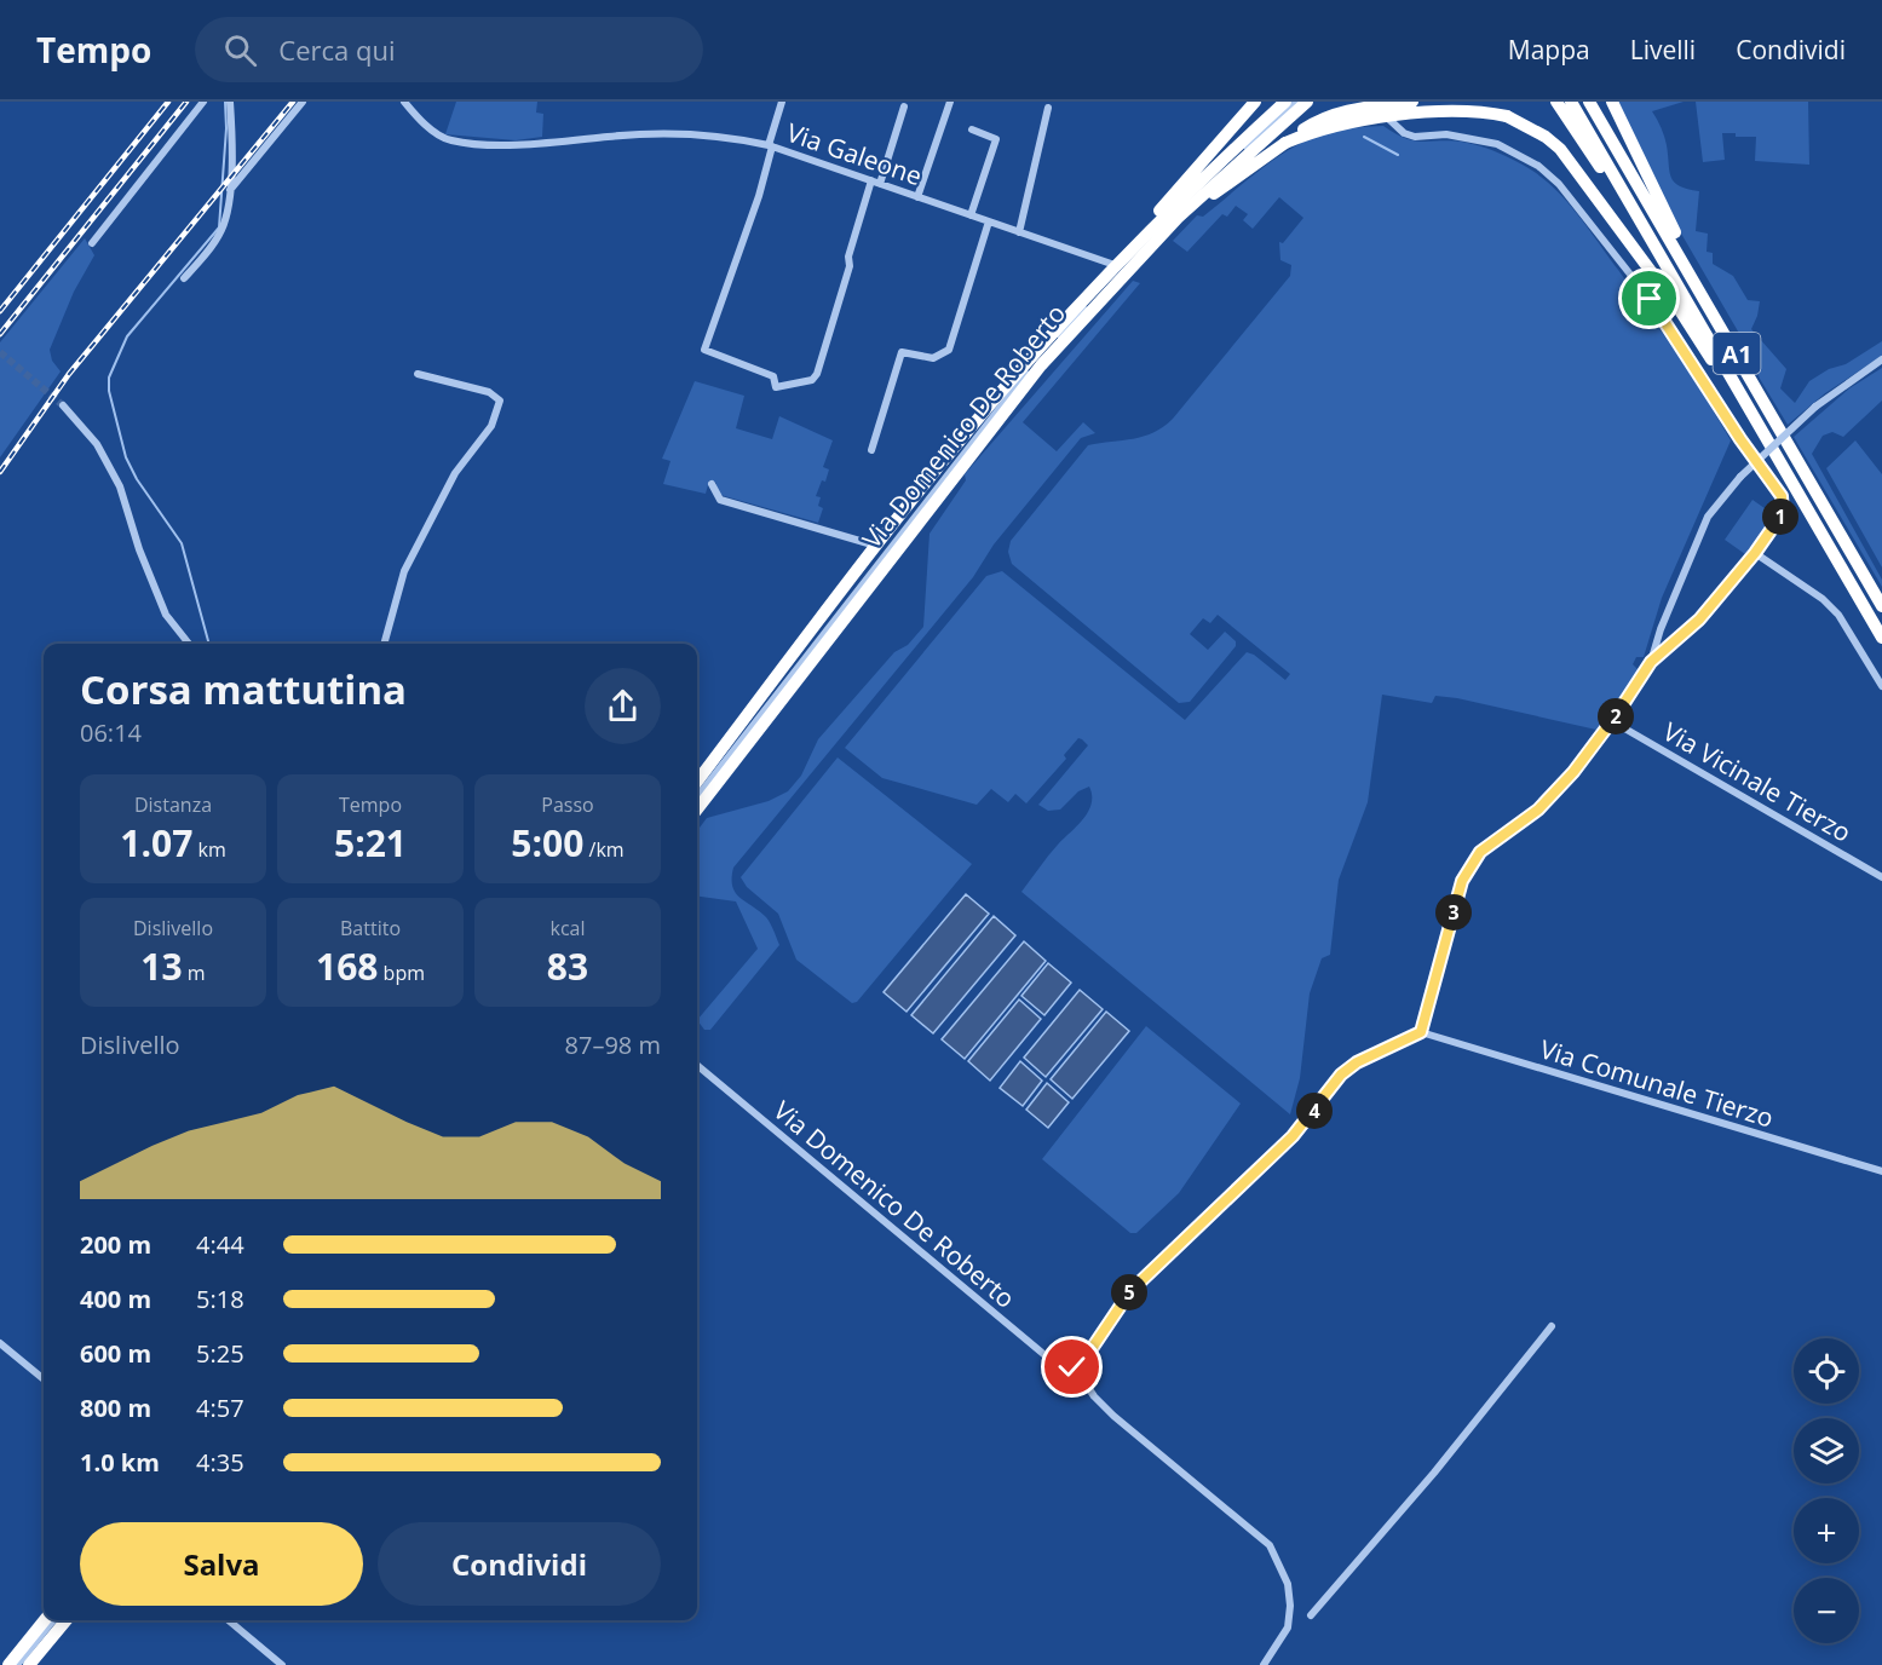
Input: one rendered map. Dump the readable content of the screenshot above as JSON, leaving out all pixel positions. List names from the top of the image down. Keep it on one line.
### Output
{"streets":{"highway":["A1"],"street":["Via Galeone","Via Domenico De Roberto","Via Vicinale Tierzo","Via Comunale Tierzo"]},"crossings":[["Via Galeone","Via Domenico De Roberto"]],"page":{"header":"Tempo","search":"Cerca qui","nav":["Mappa","Livelli","Condividi"],"pins":["1","2","3","4","5"],"heading":["Corsa mattutina","06:14"],"stats":[["Distanza","1.07 km"],["Tempo","5:21"],["Passo","5:00 /km"],["Dislivello","13 m"],["Battito","168 bpm"],["kcal","83"]],"chart":["Dislivello","87–98 m"],"list":[{"name":"200 m","note":"4:44"},{"name":"400 m","note":"5:18"},{"name":"600 m","note":"5:25"},{"name":"800 m","note":"4:57"},{"name":"1.0 km","note":"4:35"}],"map_buttons":["+","−"],"buttons":["Salva","Condividi"]}}
